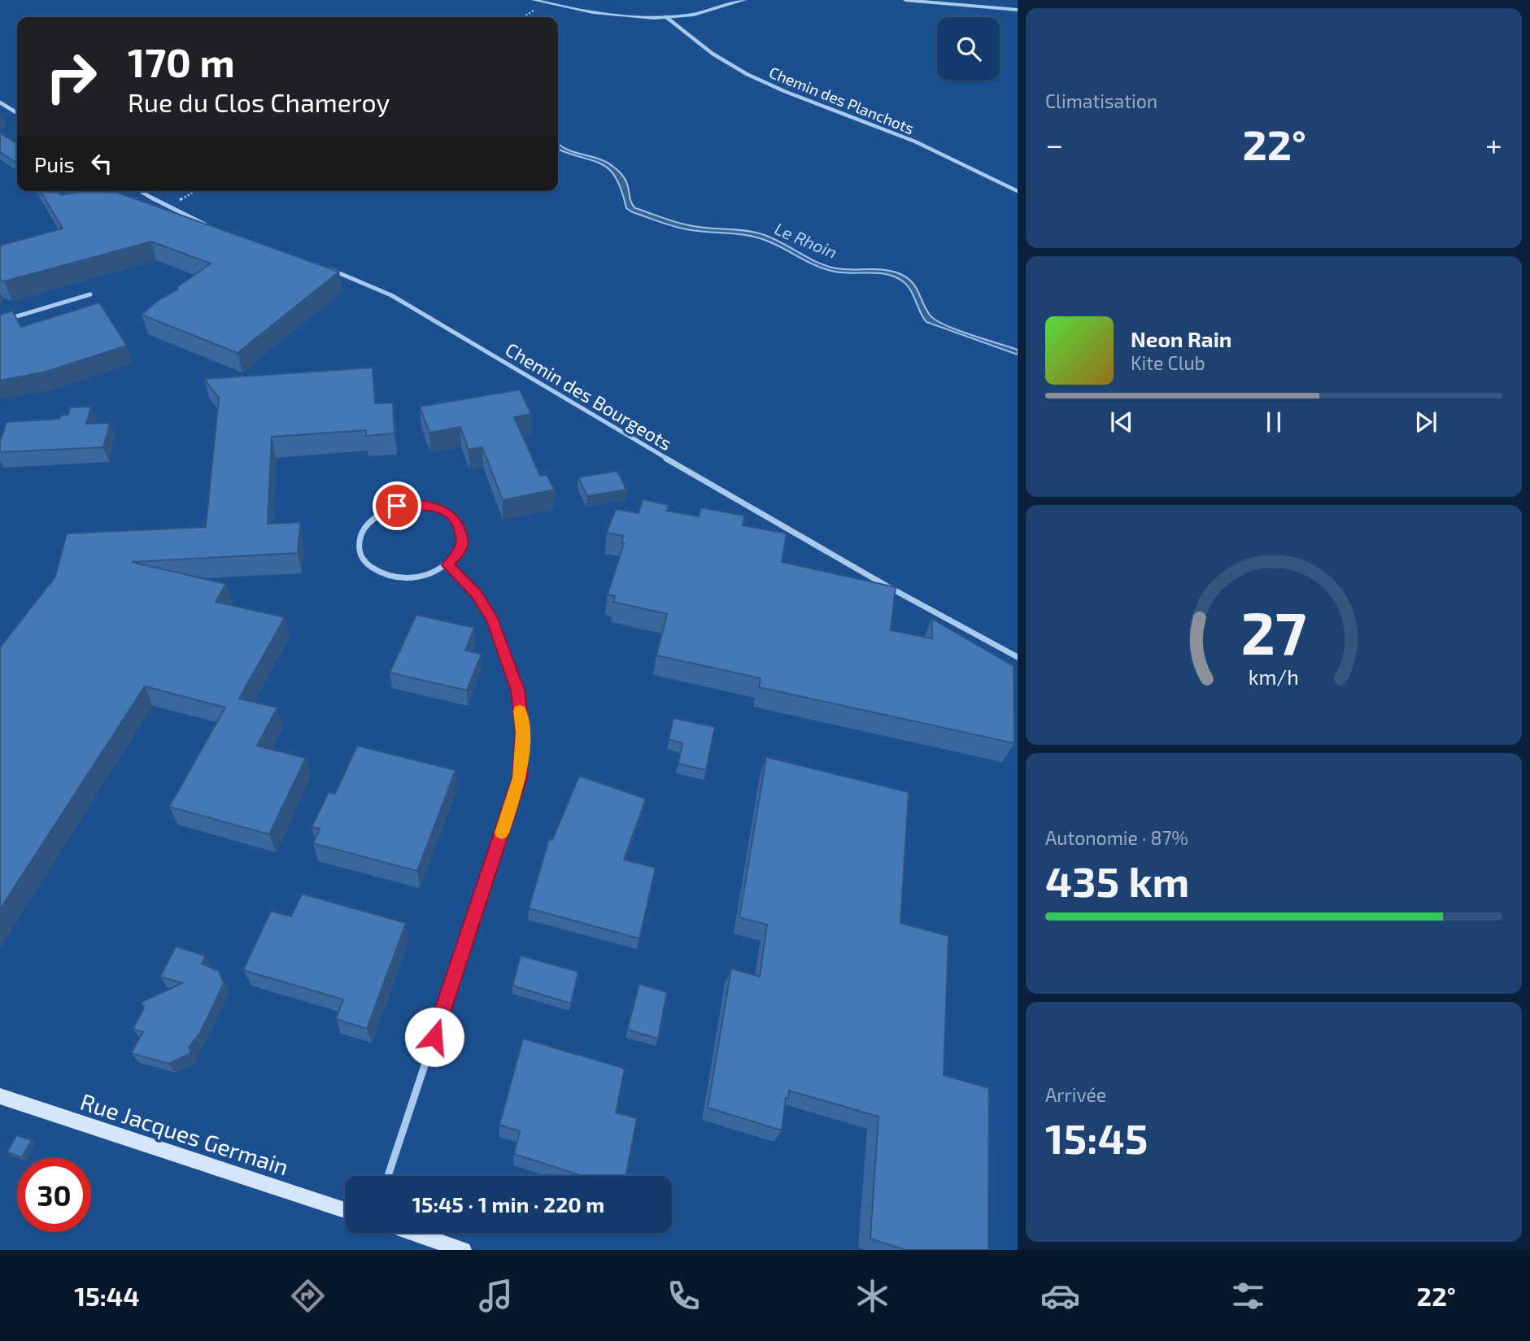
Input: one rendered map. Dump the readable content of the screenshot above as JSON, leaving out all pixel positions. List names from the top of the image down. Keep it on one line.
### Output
{"streets":{"main road":["Rue Jacques Germain"],"street":["Chemin des Planchots","Chemin des Bourgeots"]},"water":["Le Rhoin"],"page":{"tile":["Climatisation",["Autonomie · 87%","435 km"],["Arrivée","15:45"]],"turn":["170 m","Rue du Clos Chameroy"],"heat":["−","22°","+"],"then":"Puis","song":["Neon Rain","Kite Club"],"limit":"30","trip":"15:45 · 1 min · 220 m","tabs":["15:44","22°"],"gauge":["27","km/h"]}}
